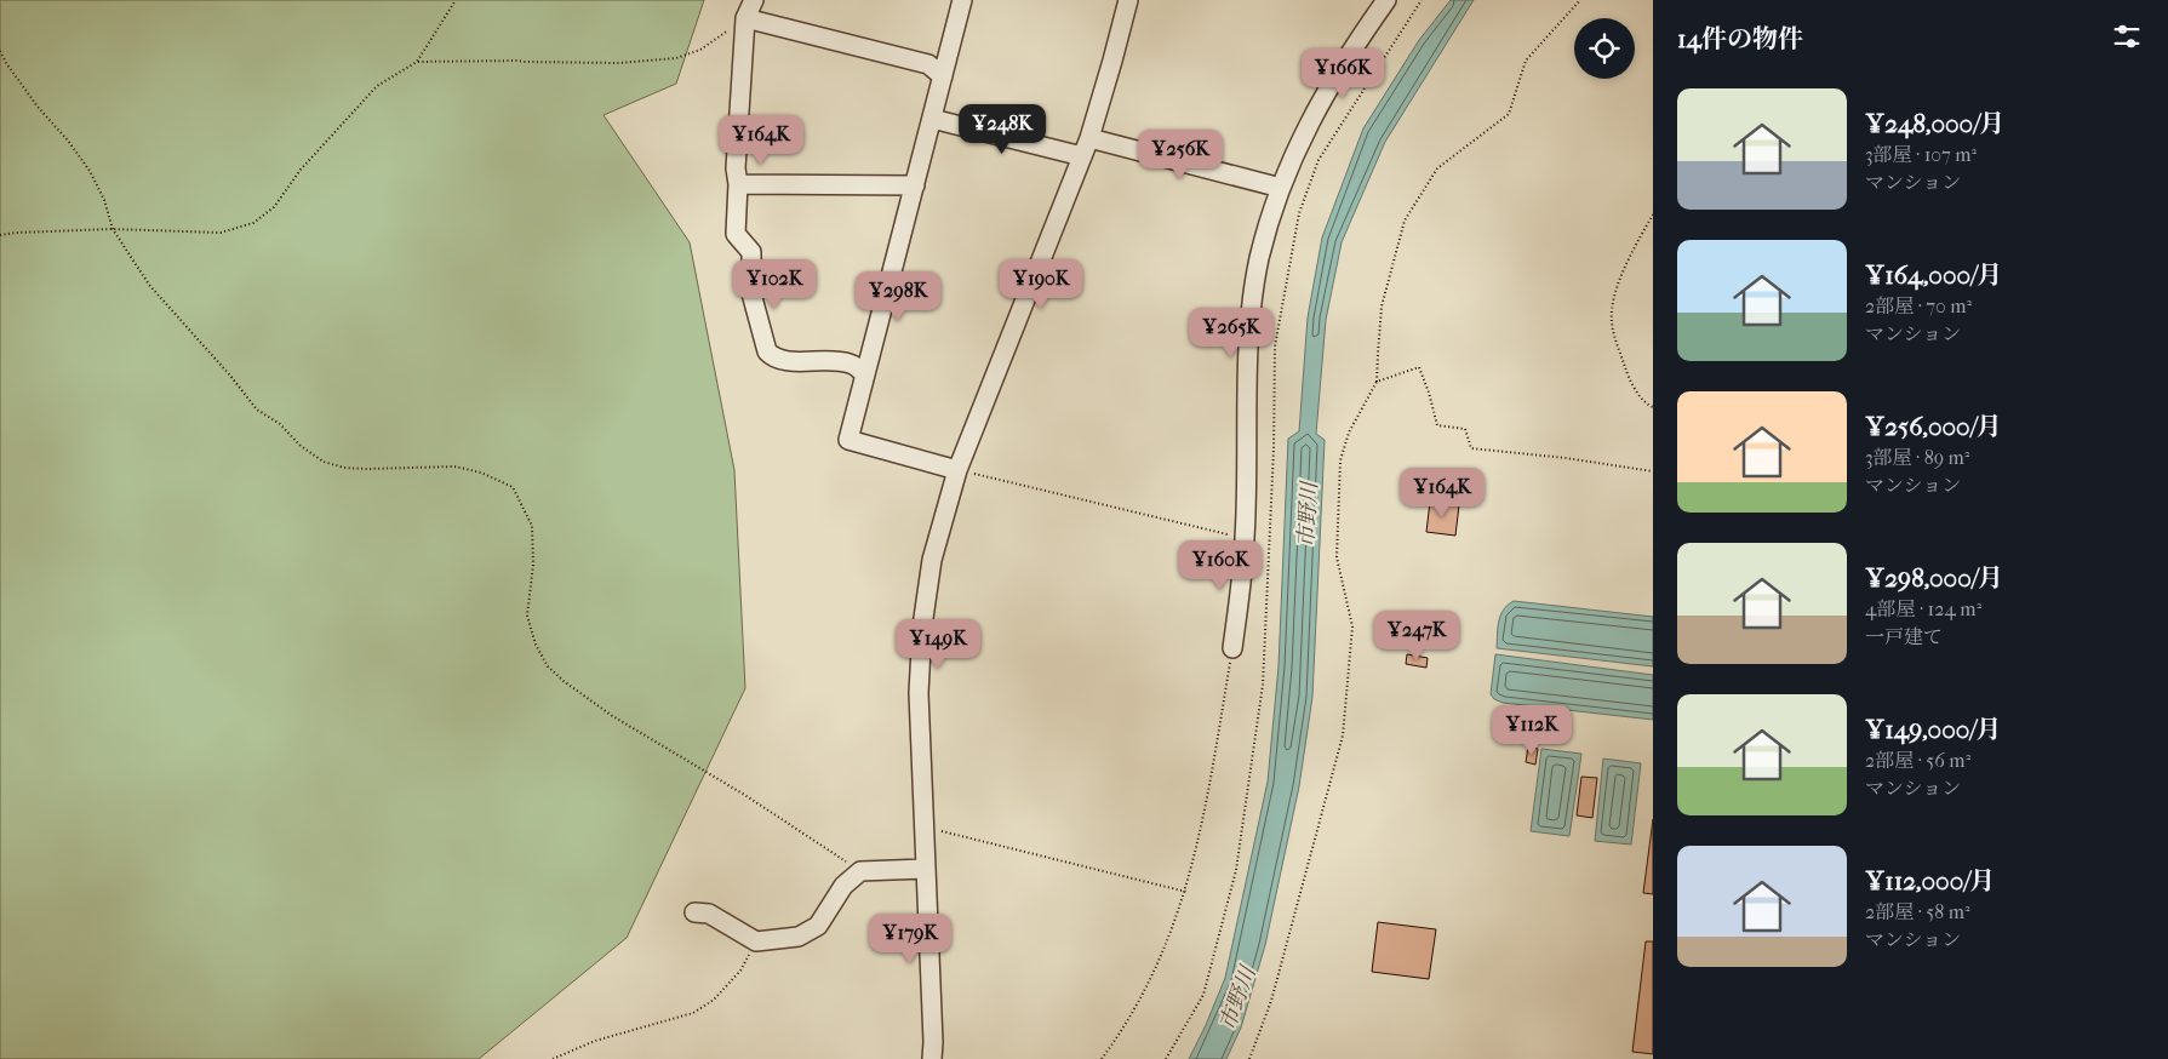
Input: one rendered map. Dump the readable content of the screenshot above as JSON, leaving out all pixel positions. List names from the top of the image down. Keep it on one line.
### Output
{"water":["市野川"],"page":{"heading":"14件の物件","price":["¥166K","¥248K","¥164K","¥256K","¥102K","¥190K","¥298K","¥265K","¥164K","¥160K","¥247K","¥149K","¥112K","¥179K"],"list":[{"name":"¥248,000/月","note":"3部屋 · 107 m² · マンション"},{"name":"¥164,000/月","note":"2部屋 · 70 m² · マンション"},{"name":"¥256,000/月","note":"3部屋 · 89 m² · マンション"},{"name":"¥298,000/月","note":"4部屋 · 124 m² · 一戸建て"},{"name":"¥149,000/月","note":"2部屋 · 56 m² · マンション"},{"name":"¥112,000/月","note":"2部屋 · 58 m² · マンション"}]}}
